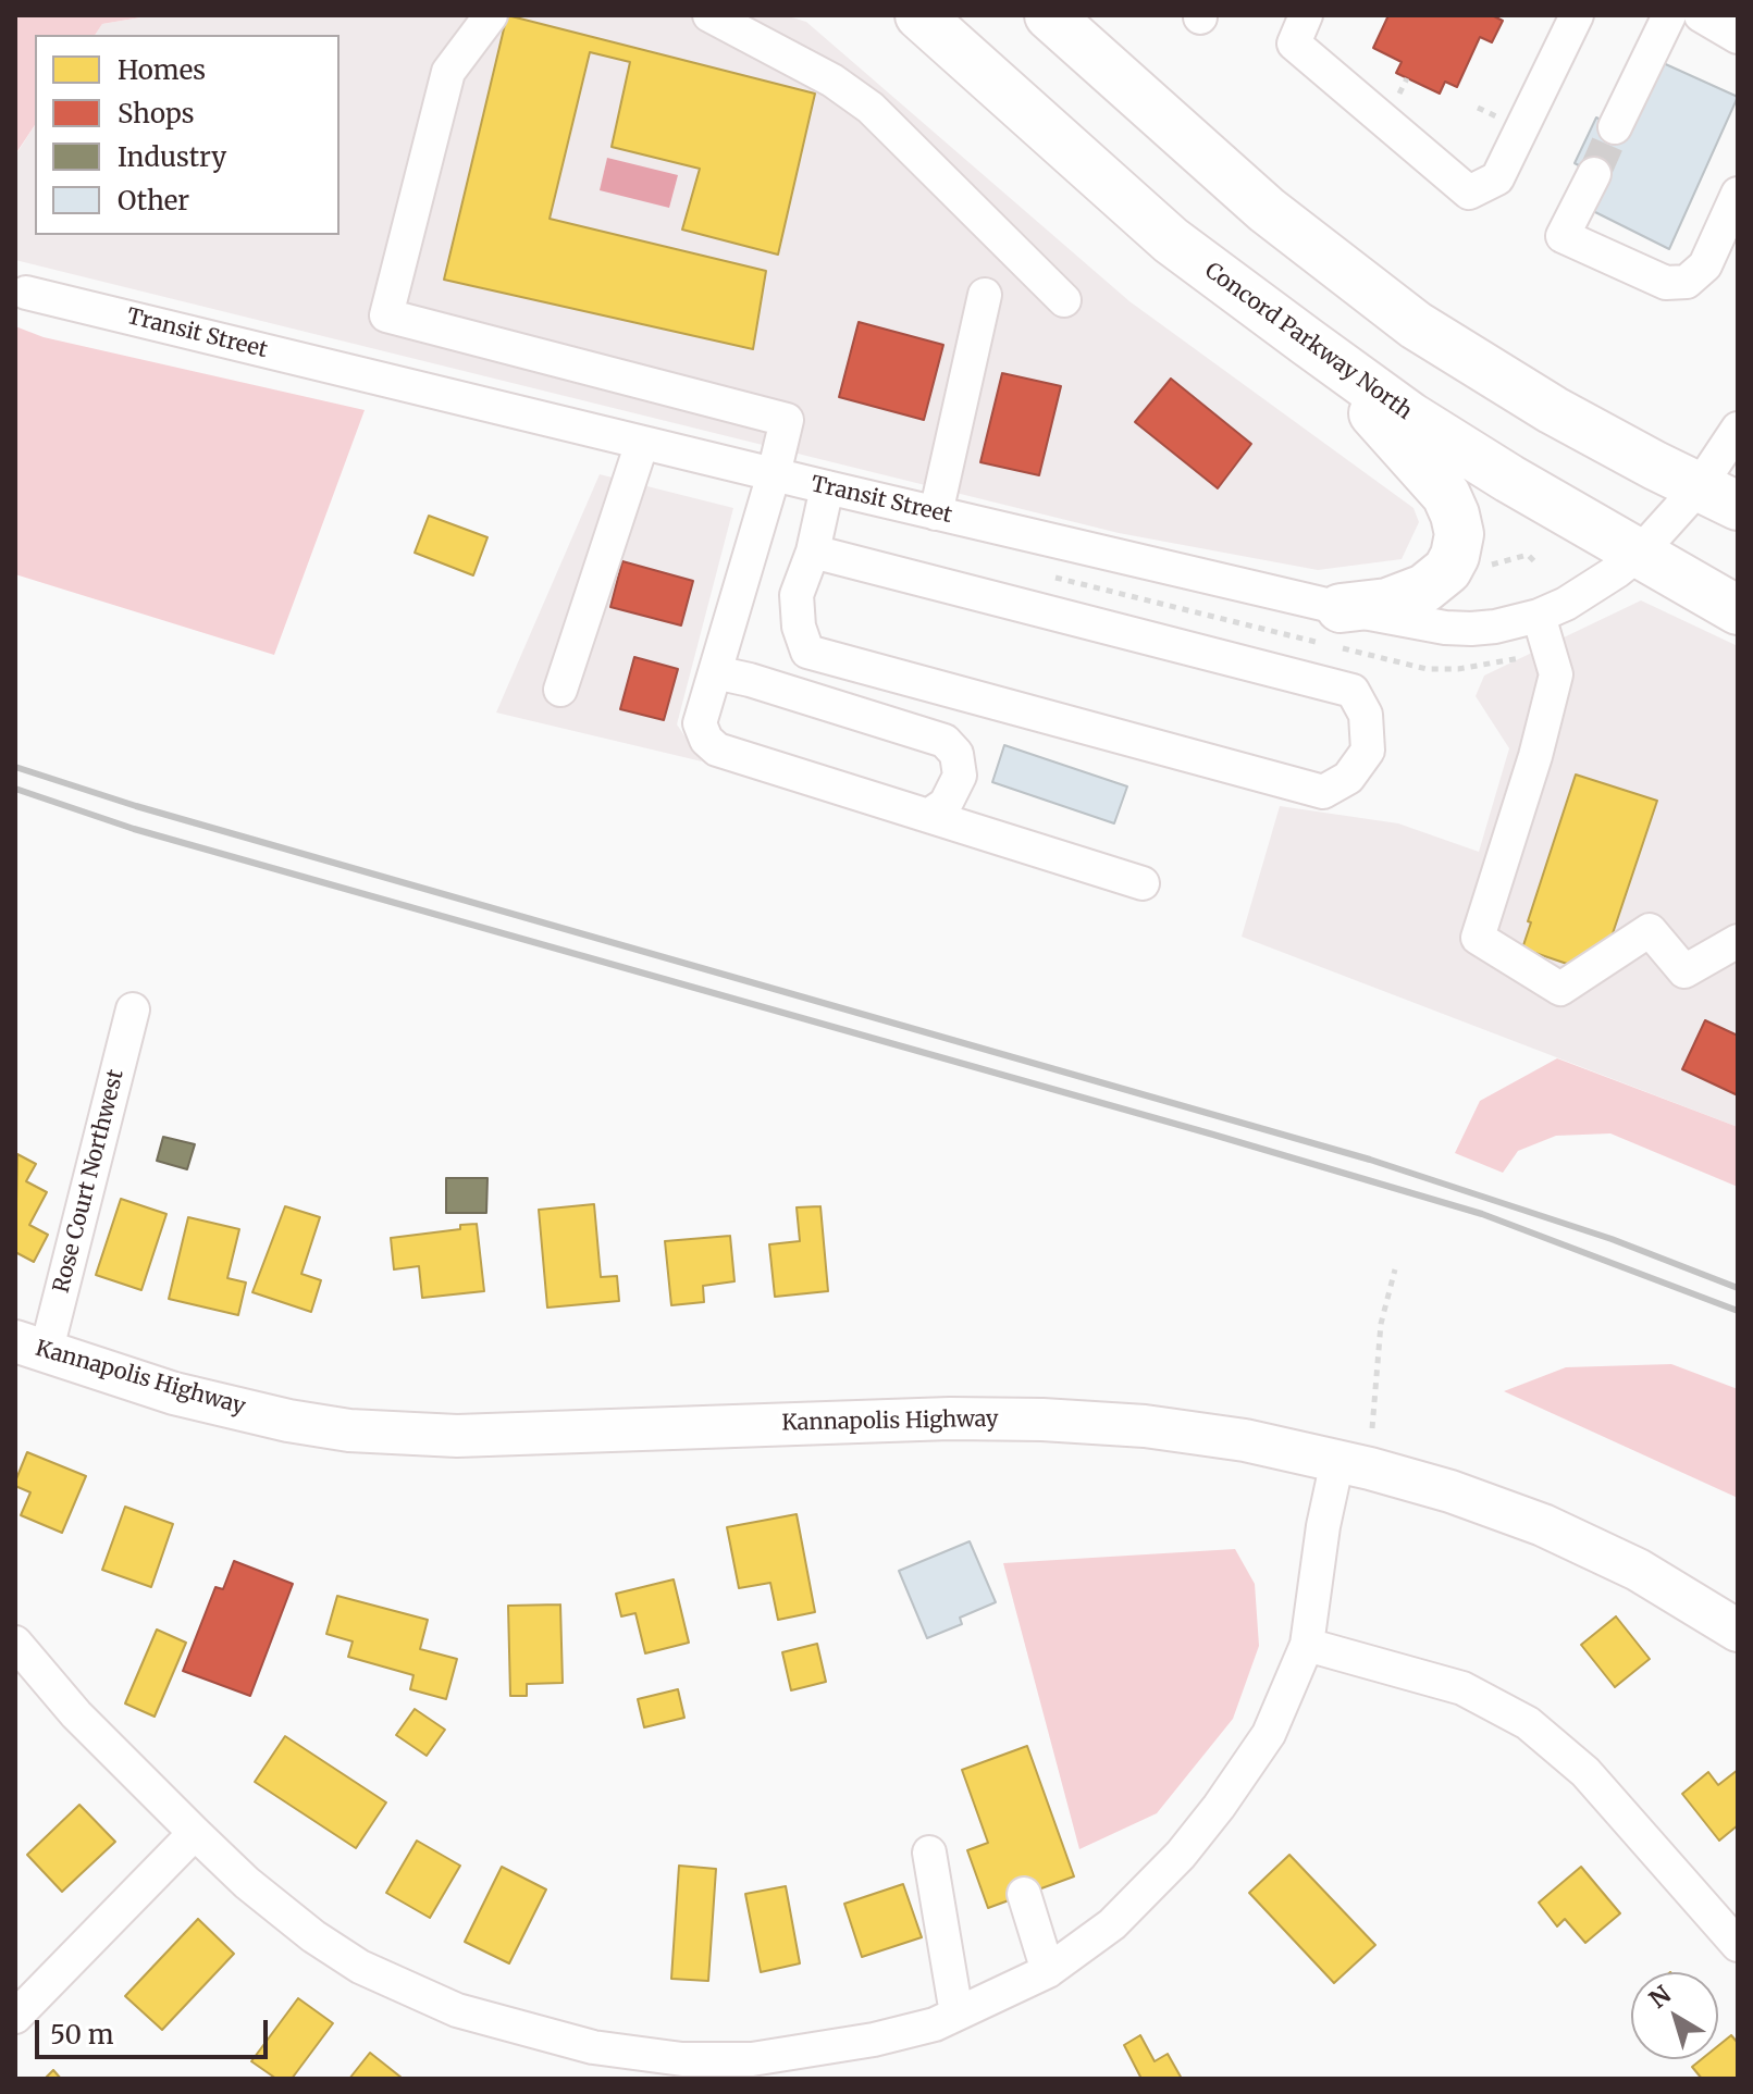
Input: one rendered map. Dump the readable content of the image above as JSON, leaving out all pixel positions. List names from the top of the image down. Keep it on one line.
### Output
{"streets":{"highway":["Concord Parkway North"],"main road":["Kannapolis Highway"],"street":["Transit Street","Rose Court Northwest"]},"crossings":[["Transit Street","Concord Parkway North"],["Rose Court Northwest","Kannapolis Highway"]],"legend":["Homes","Shops","Industry","Other"],"scale_bar":"50 m","north":"top left"}
